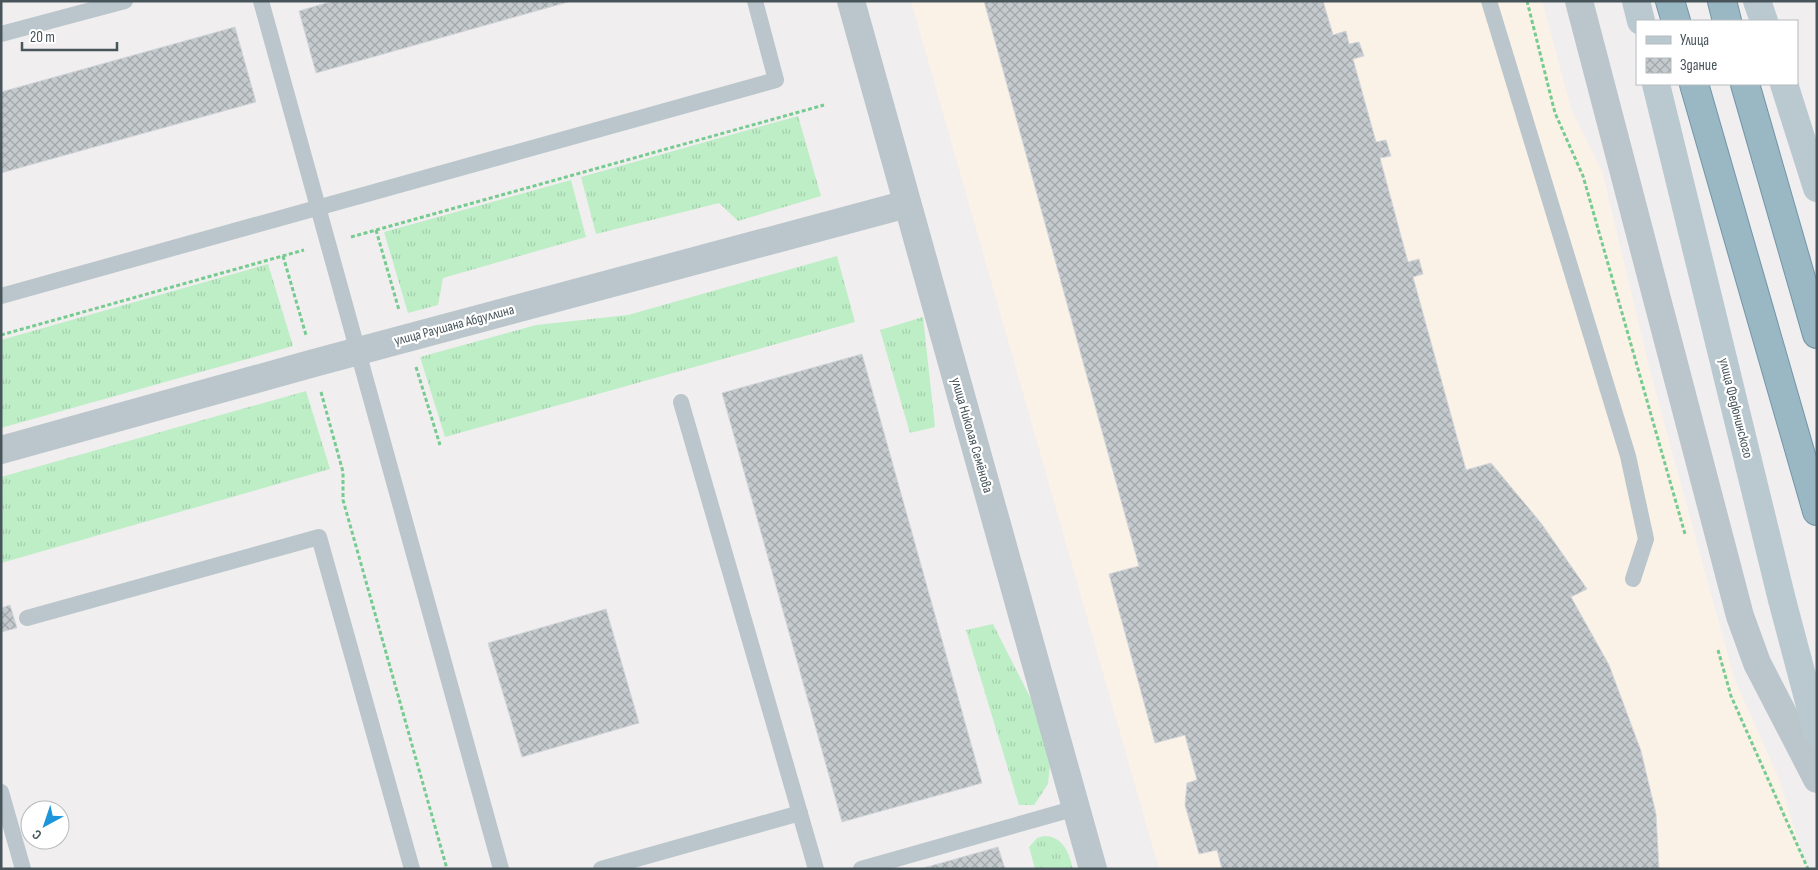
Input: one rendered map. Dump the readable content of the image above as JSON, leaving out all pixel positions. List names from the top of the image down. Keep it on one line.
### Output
{"streets":{"main road":["улица Федюнинского"],"street":["улица Раушана Абдуллина","улица Николая Семёнова"]},"crossings":[["улица Раушана Абдуллина","улица Николая Семёнова"]],"legend":["Улица","Здание"],"scale_bar":"20 m","north":"bottom left"}
